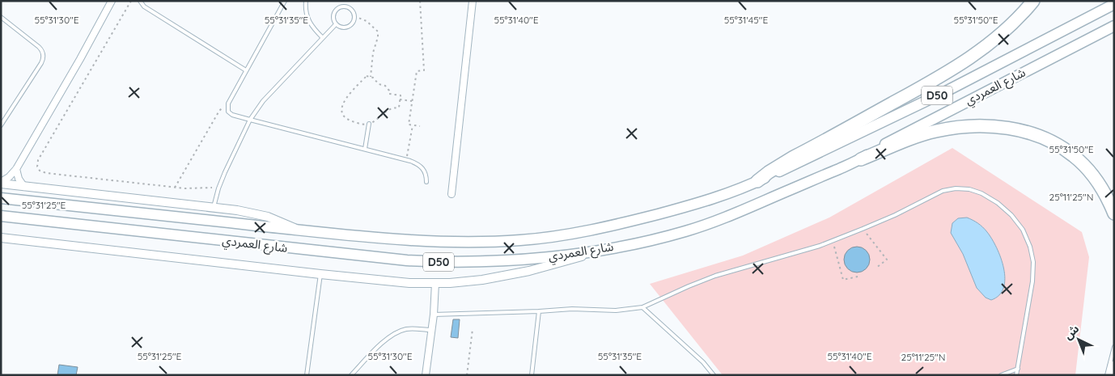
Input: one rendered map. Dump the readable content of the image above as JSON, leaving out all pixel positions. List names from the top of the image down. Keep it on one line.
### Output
{"streets":{"main road":["شارع العمردي","D50"]},"north":"top left","coordinates":["55°31'30\"E","55°31'35\"E","55°31'40\"E","55°31'50\"E","55°31'45\"E","25°11'25\"N","55°31'25\"E"]}
